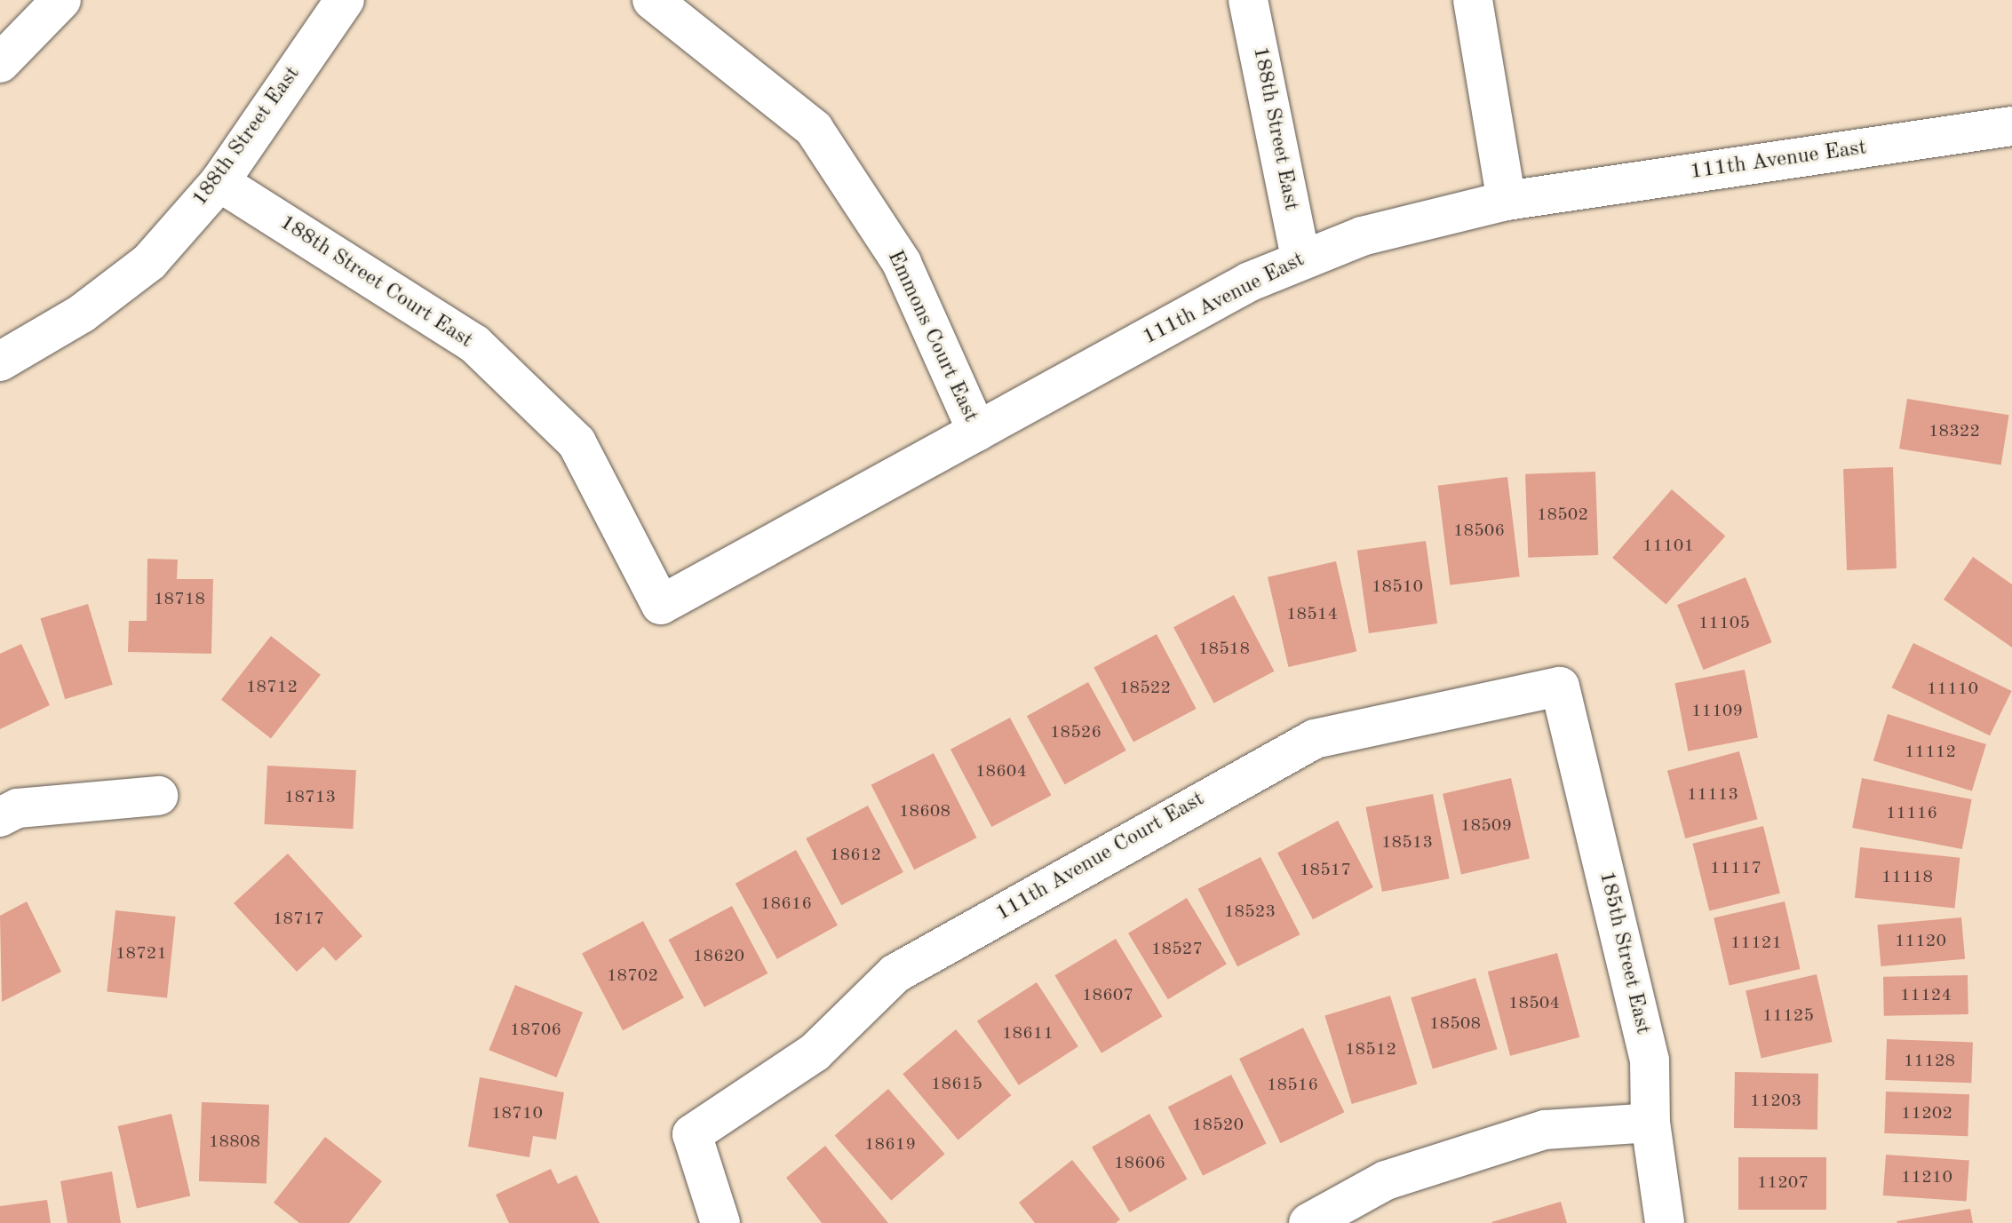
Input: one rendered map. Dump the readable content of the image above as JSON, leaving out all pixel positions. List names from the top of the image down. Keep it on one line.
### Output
{"streets":{"street":["188th Street East","111th Avenue East","188th Street Court East","Emmons Court East","111th Avenue Court East","185th Street East"]},"crossings":[["188th Street East","111th Avenue East"],["188th Street East","188th Street Court East"],["111th Avenue East","188th Street Court East"],["111th Avenue East","Emmons Court East"],["111th Avenue Court East","185th Street East"]],"house_numbers":["18322","18502","18506","11101","18510","18718","18514","11105","18518","18712","18522","11110","11109","18526","11112","18604","11113","18713","18608","11116","18509","18513","18612","11117","18517","11118","18616","18523","18717","11120","11121","18527","18721","18620","18702","18607","11124","18504","11125","18508","18706","18611","18512","11128","18615","18516","11203","18710","11202","18520","18808","18619","18606","11210","11207"]}
